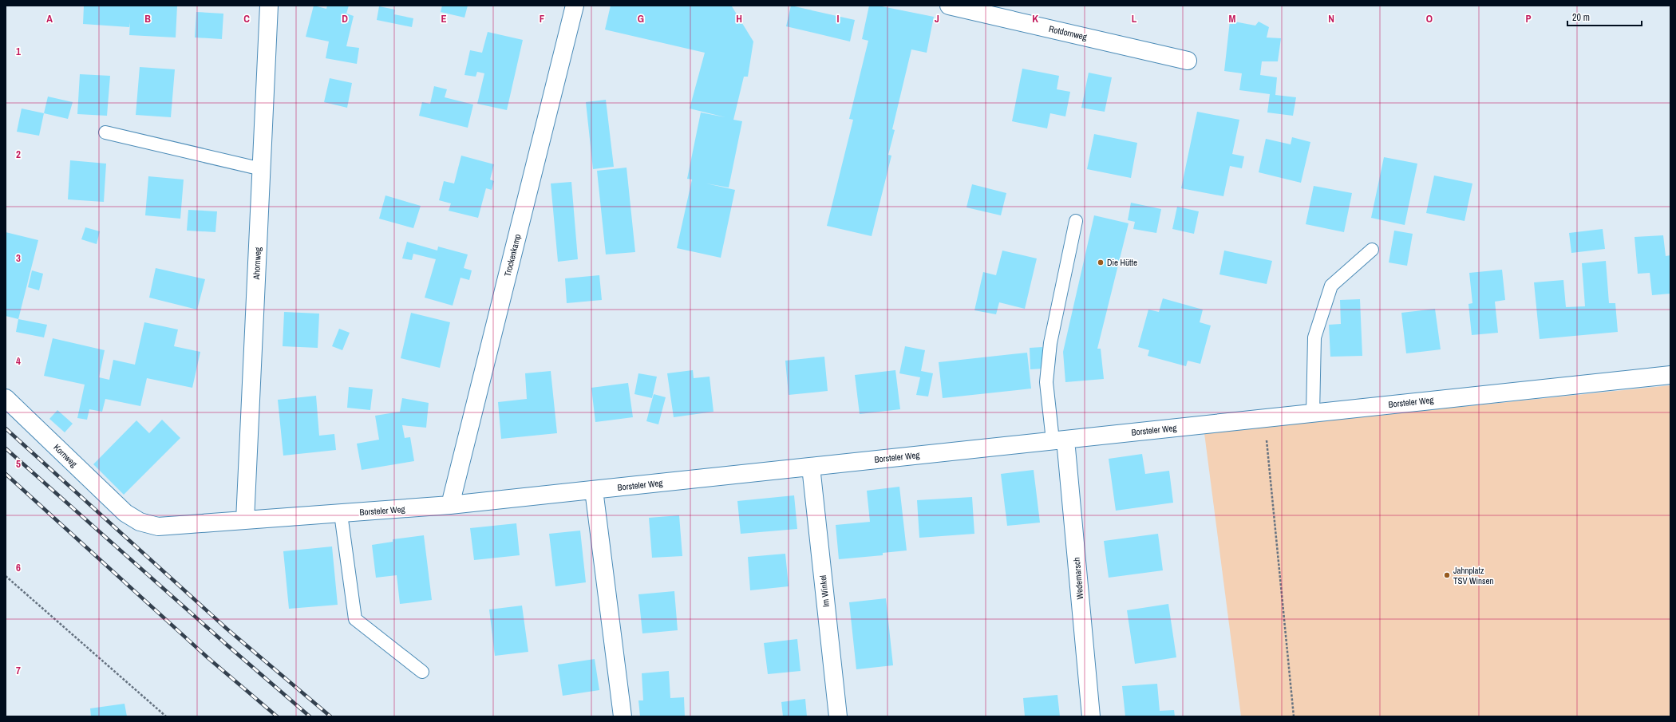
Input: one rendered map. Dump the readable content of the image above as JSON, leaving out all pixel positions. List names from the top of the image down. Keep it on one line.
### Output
{"streets":{"street":["Rotdornweg","Trockenkamp","Ahornweg","Borsteler Weg","Kornweg","Wedemarsch","Im Winkel"]},"crossings":[["Trockenkamp","Borsteler Weg"],["Ahornweg","Borsteler Weg"],["Borsteler Weg","Kornweg"],["Borsteler Weg","Wedemarsch"],["Borsteler Weg","Im Winkel"]],"places":["Die Hütte","Jahnplatz TSV Winsen"],"scale_bar":"20 m","grid":{"columns":["A","B","C","D","E","F","G","H","I","J","K","L","M","N","O","P"],"rows":["1","2","3","4","5","6","7"]}}
